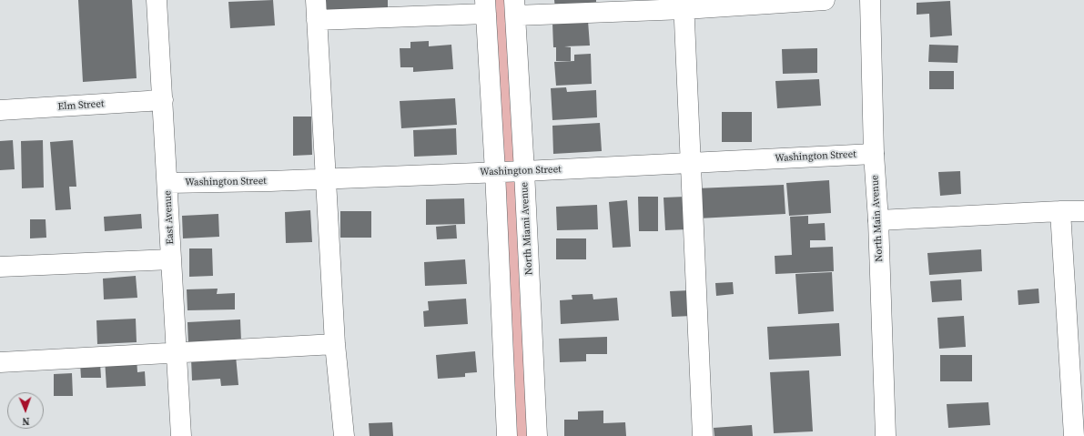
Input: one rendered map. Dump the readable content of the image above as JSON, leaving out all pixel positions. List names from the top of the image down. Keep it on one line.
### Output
{"streets":{"street":["Elm Street","Washington Street","East Avenue","North Main Avenue","North Miami Avenue"]},"crossings":[["Elm Street","East Avenue"],["Washington Street","East Avenue"],["Washington Street","North Main Avenue"],["Washington Street","North Miami Avenue"]],"north":"bottom"}
